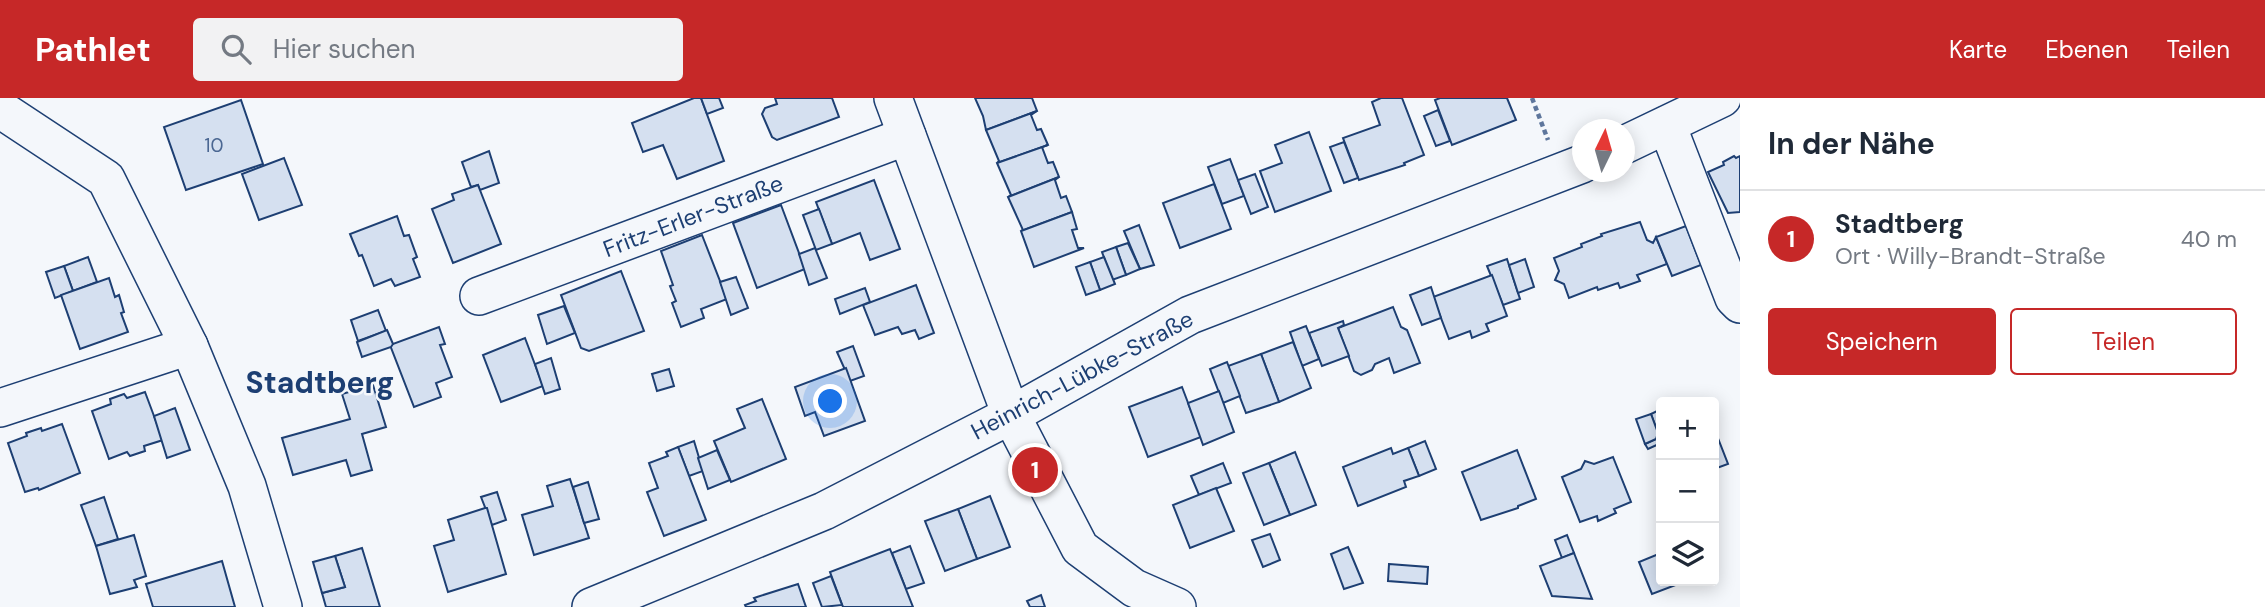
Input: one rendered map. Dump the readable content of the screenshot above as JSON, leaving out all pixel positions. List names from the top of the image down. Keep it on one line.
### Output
{"streets":{"street":["Fritz-Erler-Straße","Heinrich-Lübke-Straße"]},"districts":["Stadtberg"],"house_numbers":["10"],"north":"top","page":{"header":"Pathlet","search":"Hier suchen","nav":["Karte","Ebenen","Teilen"],"heading":"In der Nähe","list":[{"mark":"1","name":"Stadtberg","note":"Ort · Willy-Brandt-Straße","value":"40 m"}],"buttons":["Speichern","Teilen"],"map_buttons":["+","−"],"pins":"1"}}
